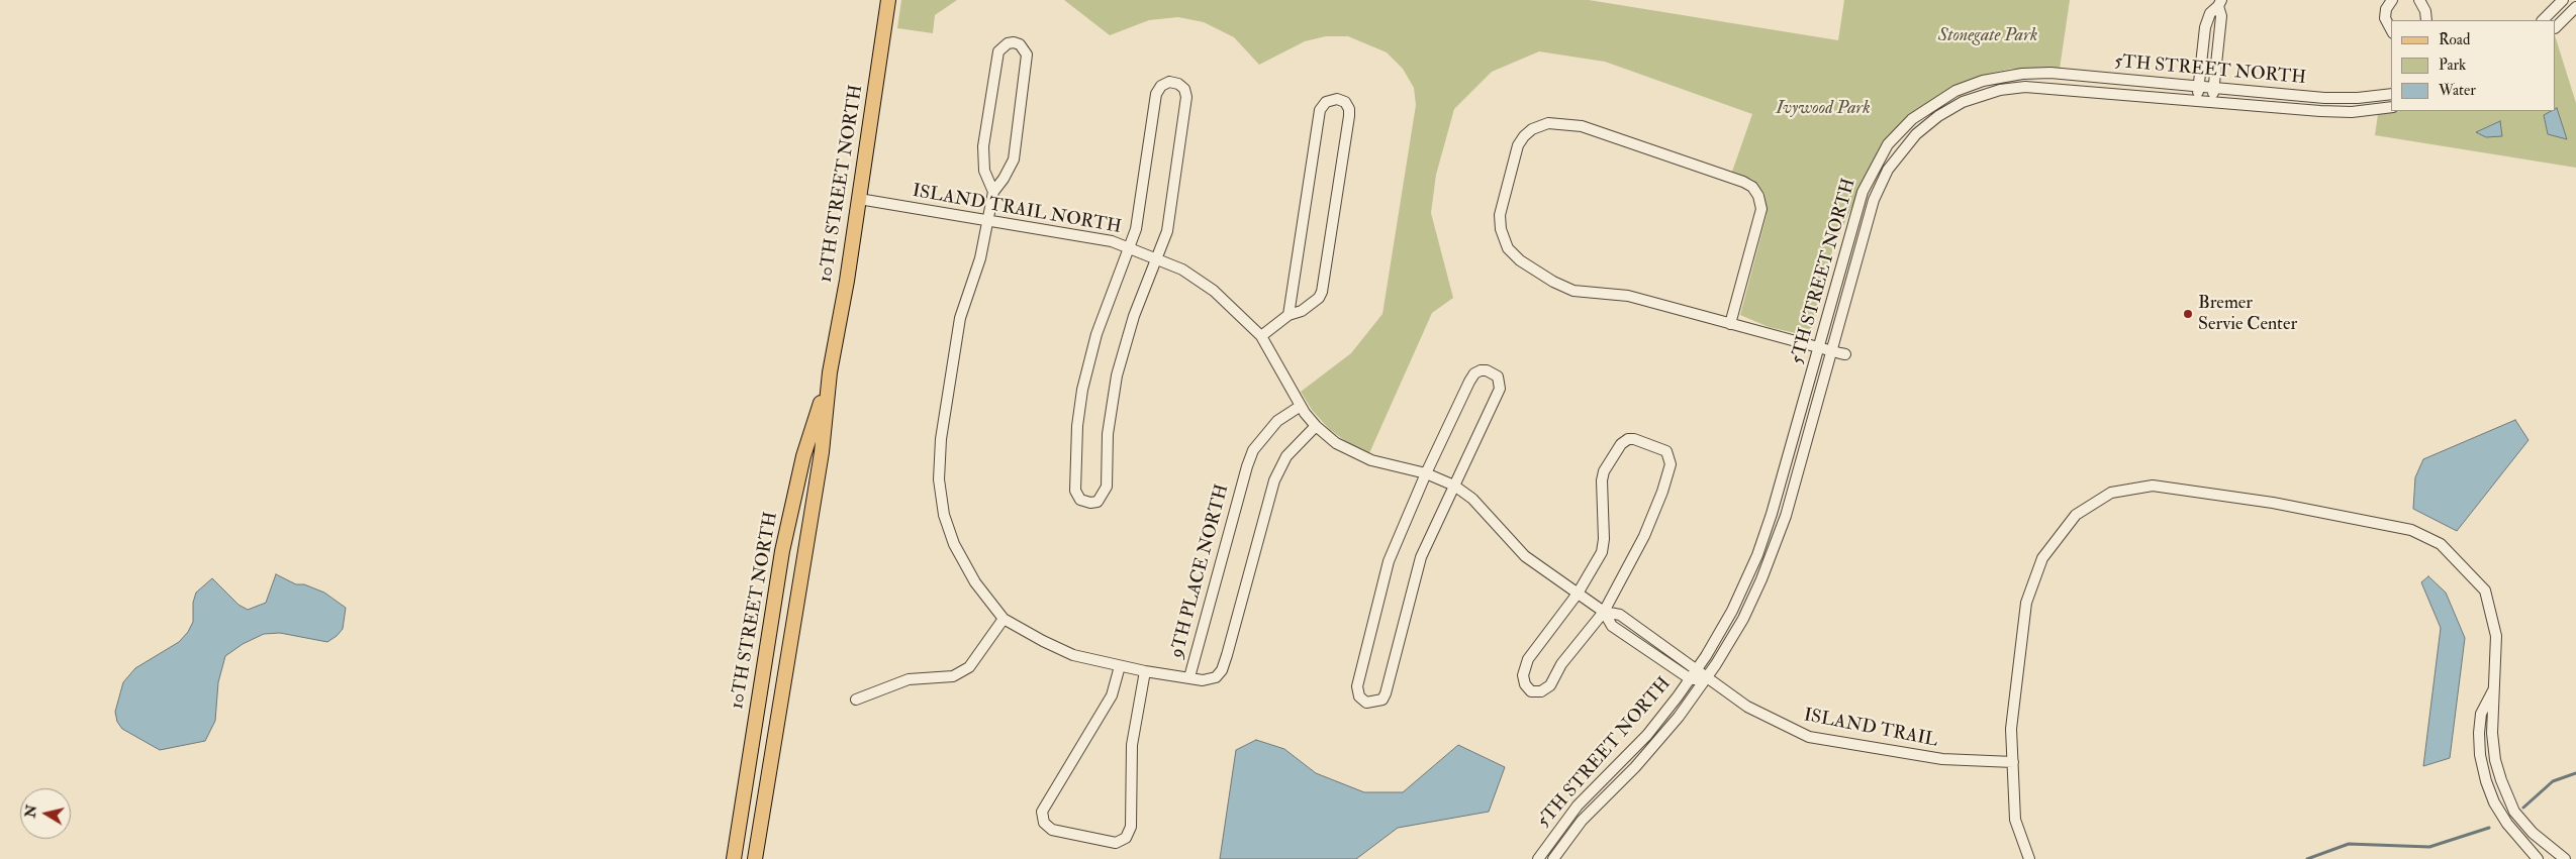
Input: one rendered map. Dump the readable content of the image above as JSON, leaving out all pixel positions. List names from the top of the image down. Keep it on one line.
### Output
{"streets":{"main road":["10TH STREET NORTH"],"street":["5TH STREET NORTH","ISLAND TRAIL NORTH","9TH PLACE NORTH","ISLAND TRAIL"]},"crossings":[["5TH STREET NORTH","ISLAND TRAIL NORTH"],["5TH STREET NORTH","ISLAND TRAIL"],["10TH STREET NORTH","ISLAND TRAIL NORTH"],["ISLAND TRAIL NORTH","9TH PLACE NORTH"],["ISLAND TRAIL NORTH","ISLAND TRAIL"]],"parks":["Stonegate Park","Ivywood Park"],"places":["Bremer Servie Center"],"legend":["Road","Park","Water"],"north":"left"}
